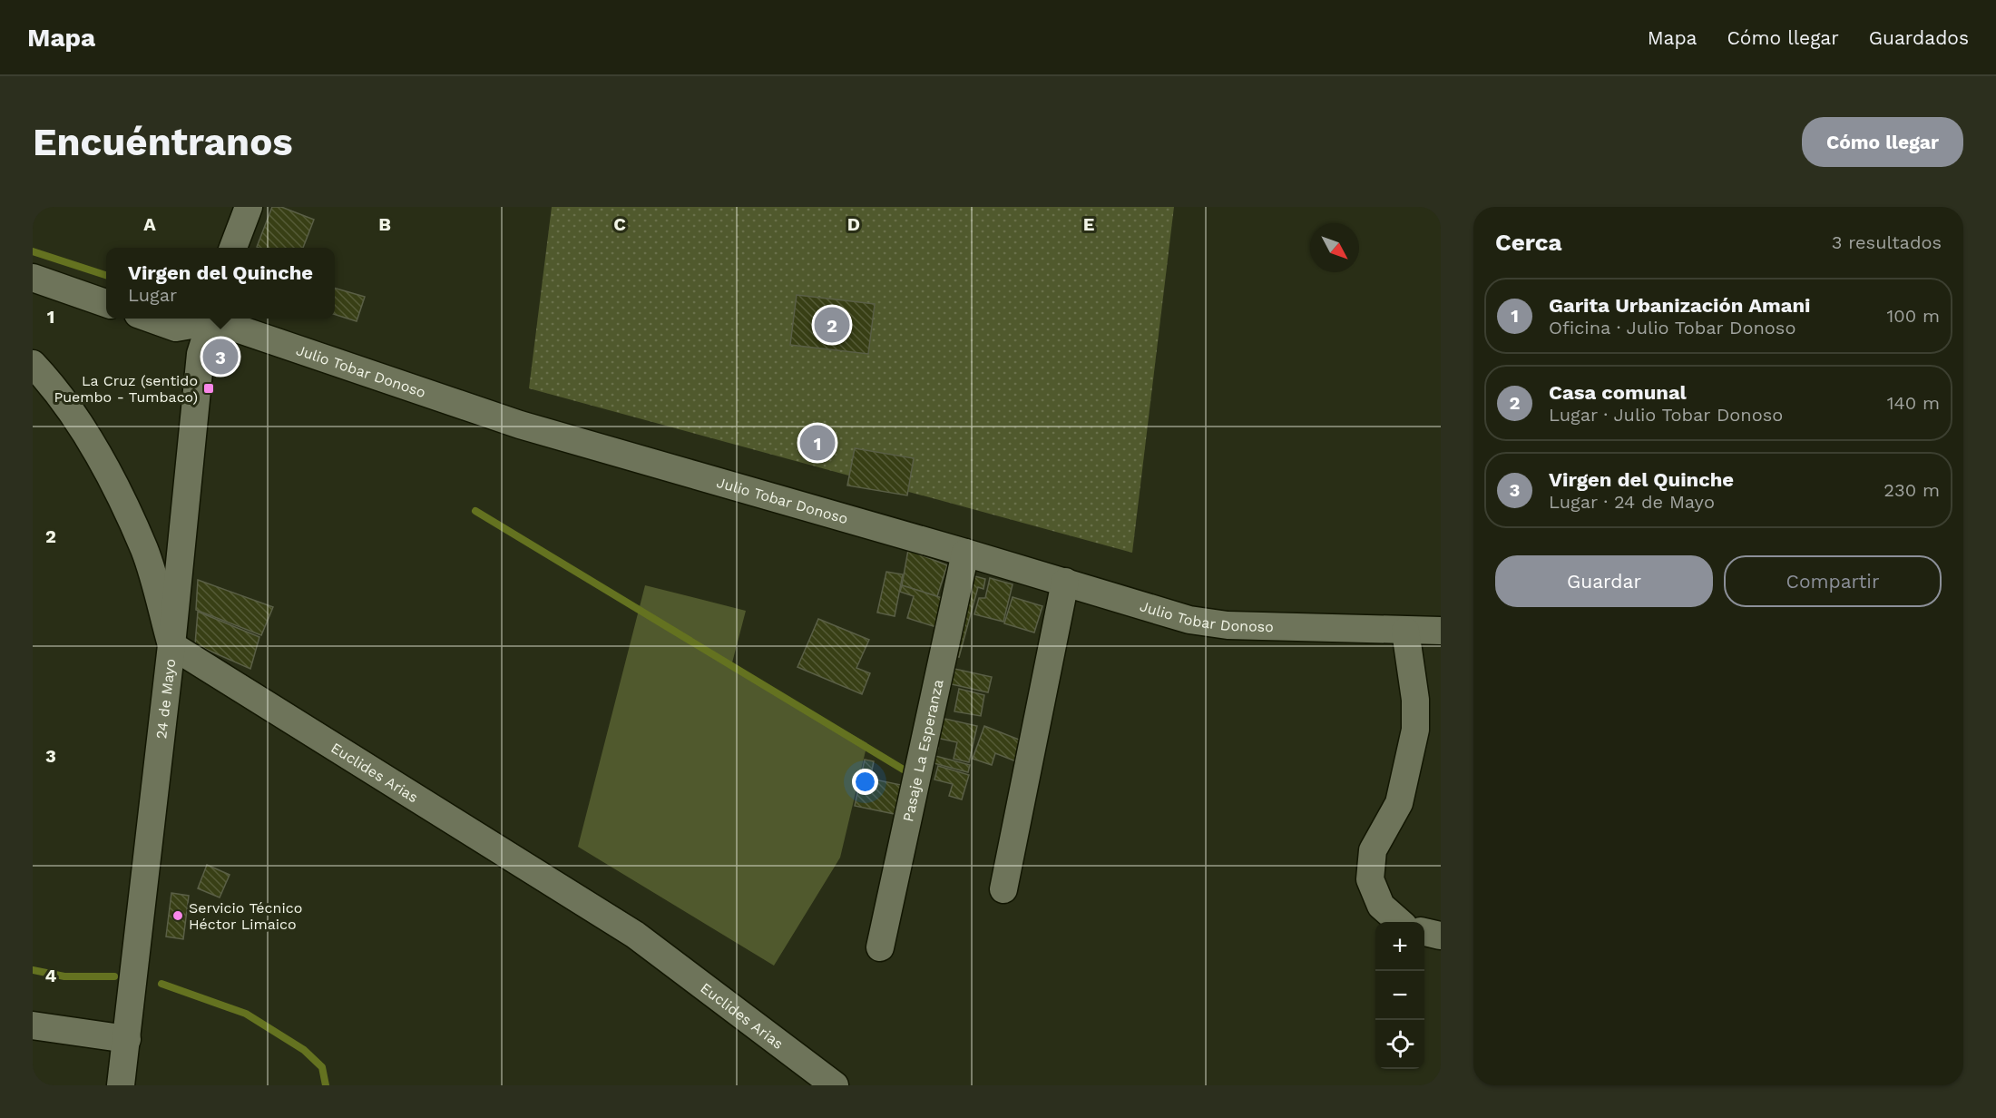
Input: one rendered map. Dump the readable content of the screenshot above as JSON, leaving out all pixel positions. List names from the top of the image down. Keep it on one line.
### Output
{"streets":{"street":["Julio Tobar Donoso","24 de Mayo","Pasaje La Esperanza","Euclides Arias"]},"crossings":[["Julio Tobar Donoso","Pasaje La Esperanza"],["24 de Mayo","Euclides Arias"]],"places":{"transit":["La Cruz (sentido Puembo - Tumbaco)"],"other":["Servicio Técnico Héctor Limaico"]},"north":"bottom right","page":{"header":"Mapa","nav":["Mapa","Cómo llegar","Guardados"],"buttons":["Cómo llegar",["Guardar","Compartir"]],"title":"Encuéntranos","heading":["Cerca","3 resultados"],"popup":["Virgen del Quinche","Lugar"],"list":[{"mark":"1","name":"Garita Urbanización Amani","note":"Oficina · Julio Tobar Donoso","value":"100 m"},{"mark":"2","name":"Casa comunal","note":"Lugar · Julio Tobar Donoso","value":"140 m"},{"mark":"3","name":"Virgen del Quinche","note":"Lugar · 24 de Mayo","value":"230 m"}],"pins":["2","3","1"],"map_buttons":["+","−"]},"grid":{"columns":["A","B","C","D","E"],"rows":["1","2","3","4"]}}
